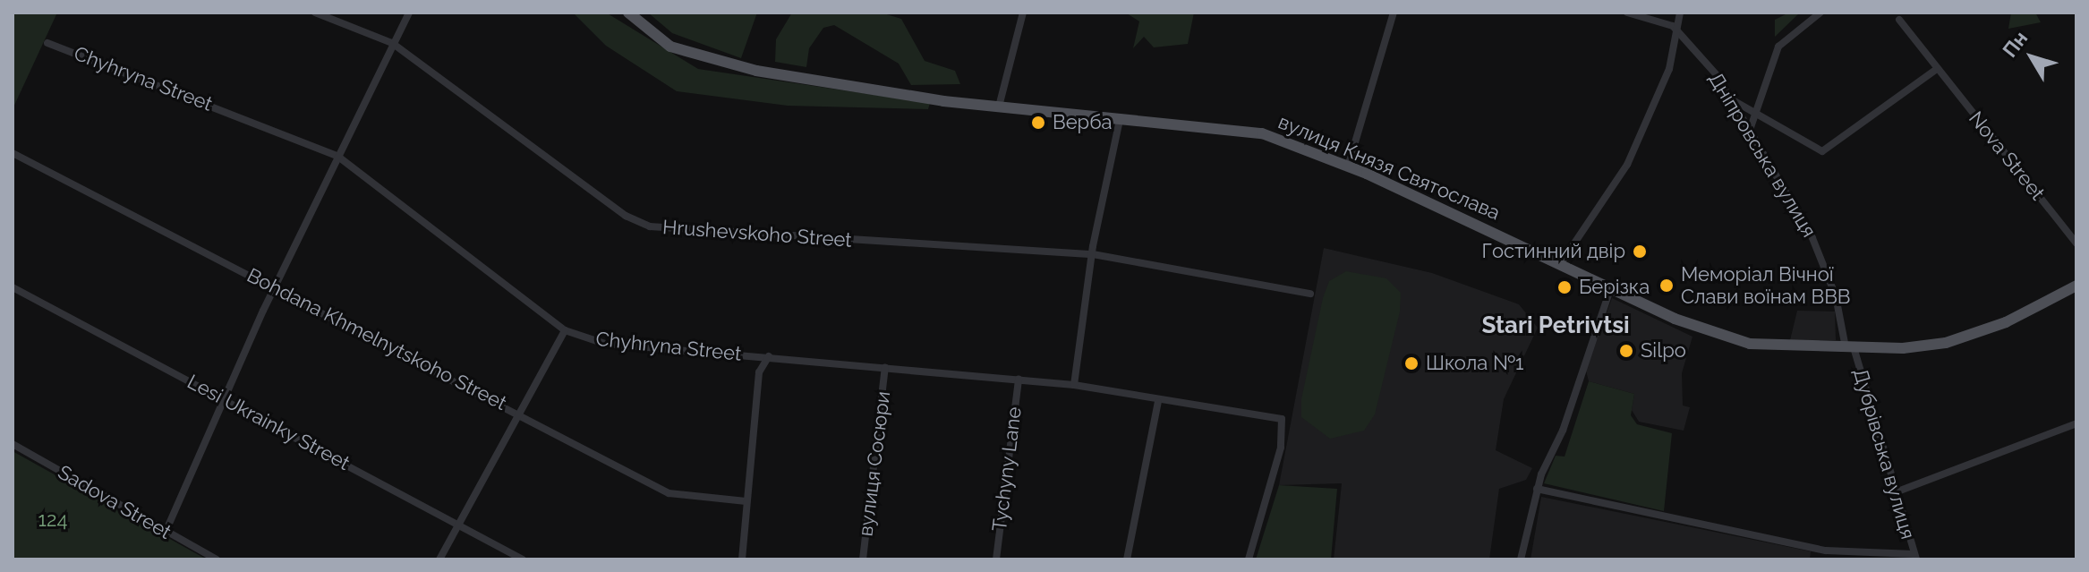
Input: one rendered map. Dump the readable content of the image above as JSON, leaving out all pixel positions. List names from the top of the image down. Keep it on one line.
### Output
{"streets":{"main road":["вулиця Князя Святослава"],"street":["Chyhryna Street","Дніпровська вулиця","Nova Street","Hrushevskoho Street","Bohdana Khmelnytskoho Street","Lesi Ukrainky Street","Дубрівська вулиця","вулиця Сосюри","Tychyny Lane","Sadova Street"]},"crossings":[["Chyhryna Street","вулиця Сосюри"],["Chyhryna Street","Tychyny Lane"],["Дніпровська вулиця","вулиця Князя Святослава"],["Дніпровська вулиця","Дубрівська вулиця"],["вулиця Князя Святослава","Дубрівська вулиця"]],"districts":["Stari Petrivtsi"],"parks":["124"],"places":["Верба","Гостинний двір","Меморіал Вічної Слави воїнам ВВВ","Берізка","Silpo","Школа №1"],"north":"top left"}
